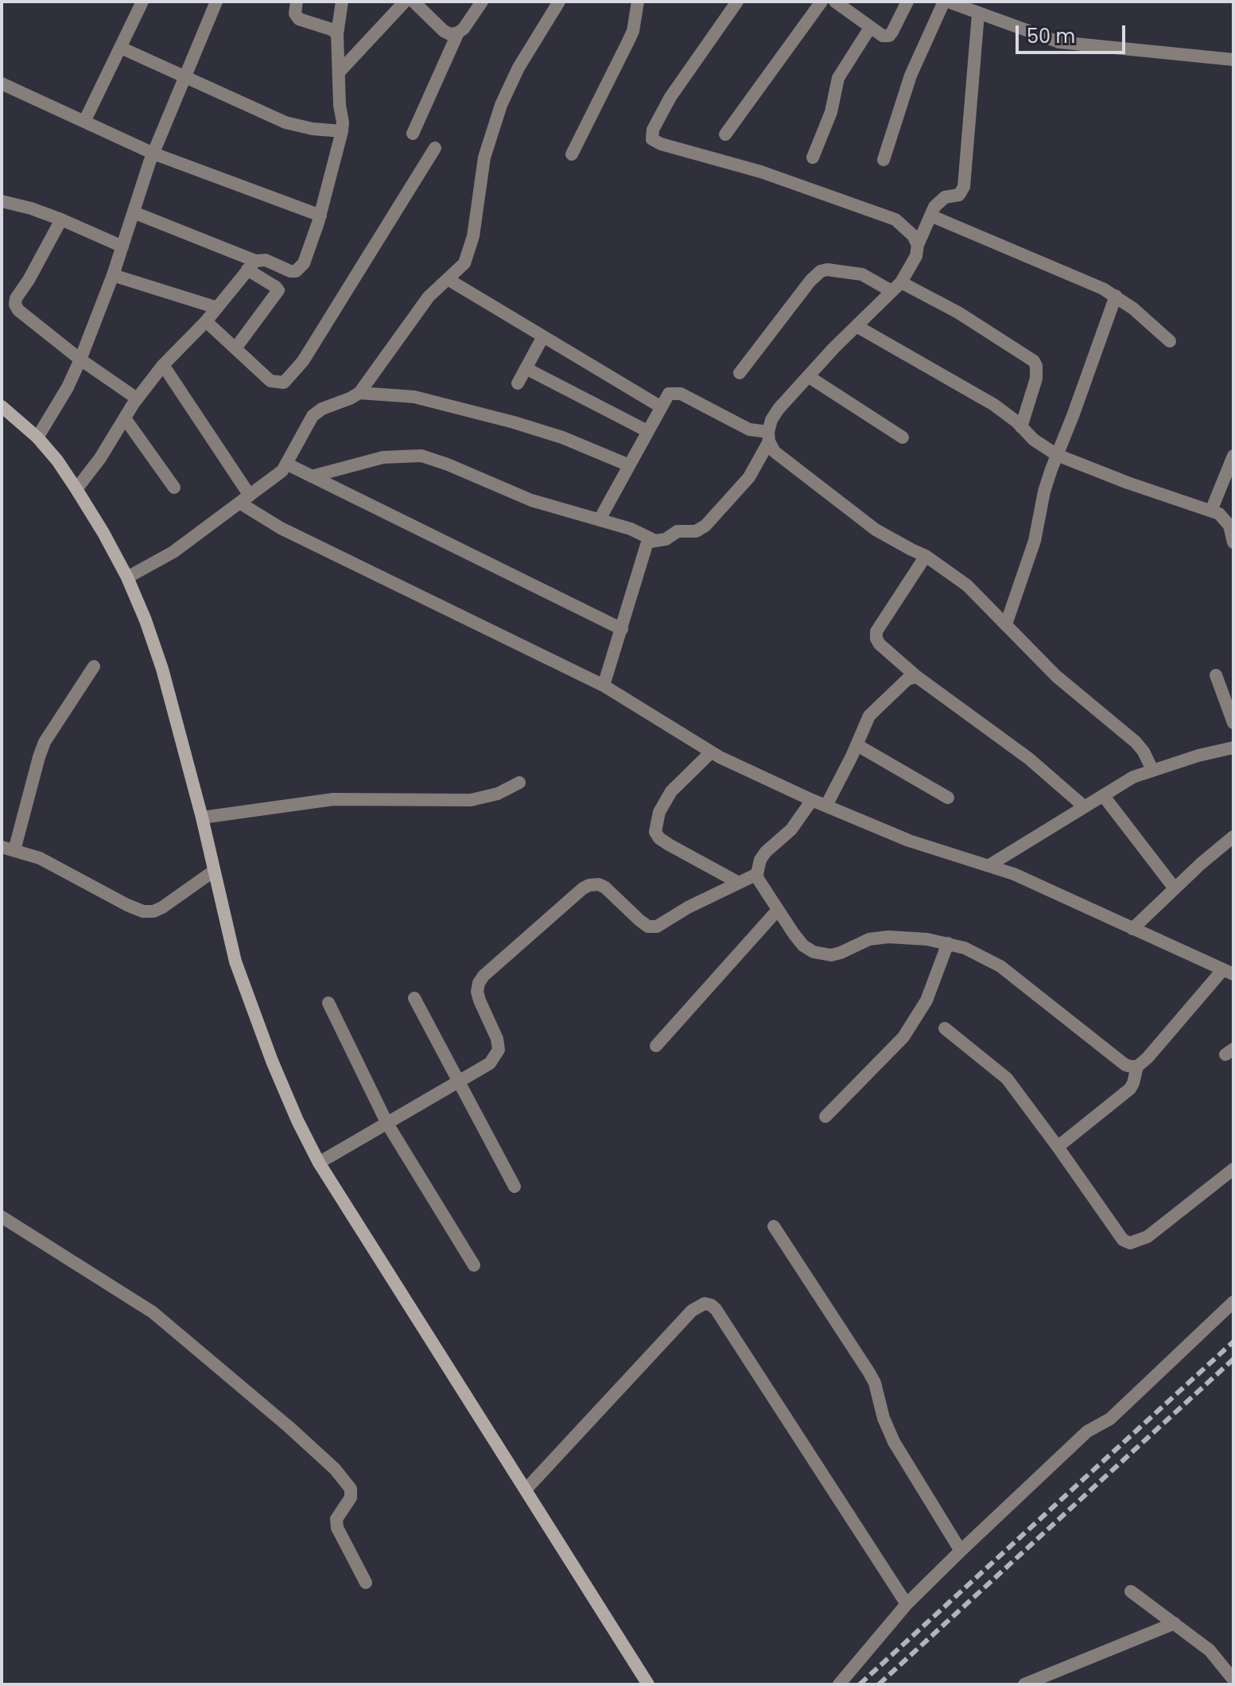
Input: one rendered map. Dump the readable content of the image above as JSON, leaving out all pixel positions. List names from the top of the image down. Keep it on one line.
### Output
{"scale_bar":"50 m"}
